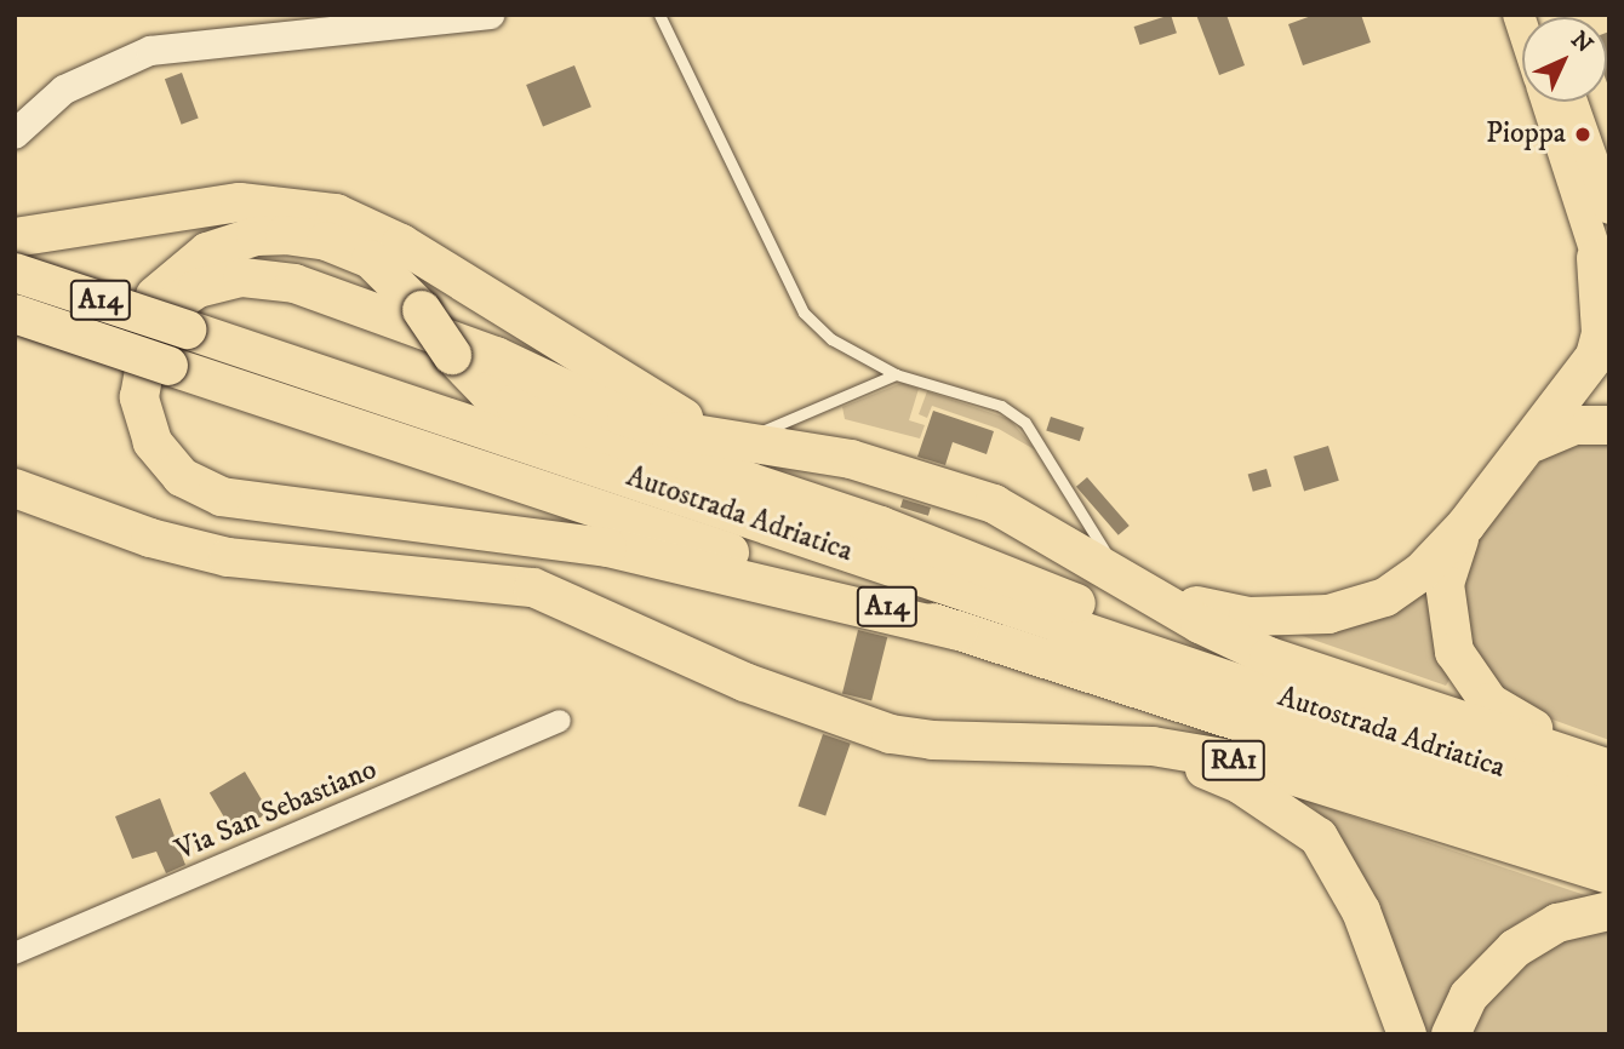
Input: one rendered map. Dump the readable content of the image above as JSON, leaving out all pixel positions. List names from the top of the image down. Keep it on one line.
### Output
{"streets":{"highway":["A14","Autostrada Adriatica","RA1"],"street":["Via San Sebastiano"]},"places":["Pioppa"],"north":"top right"}
